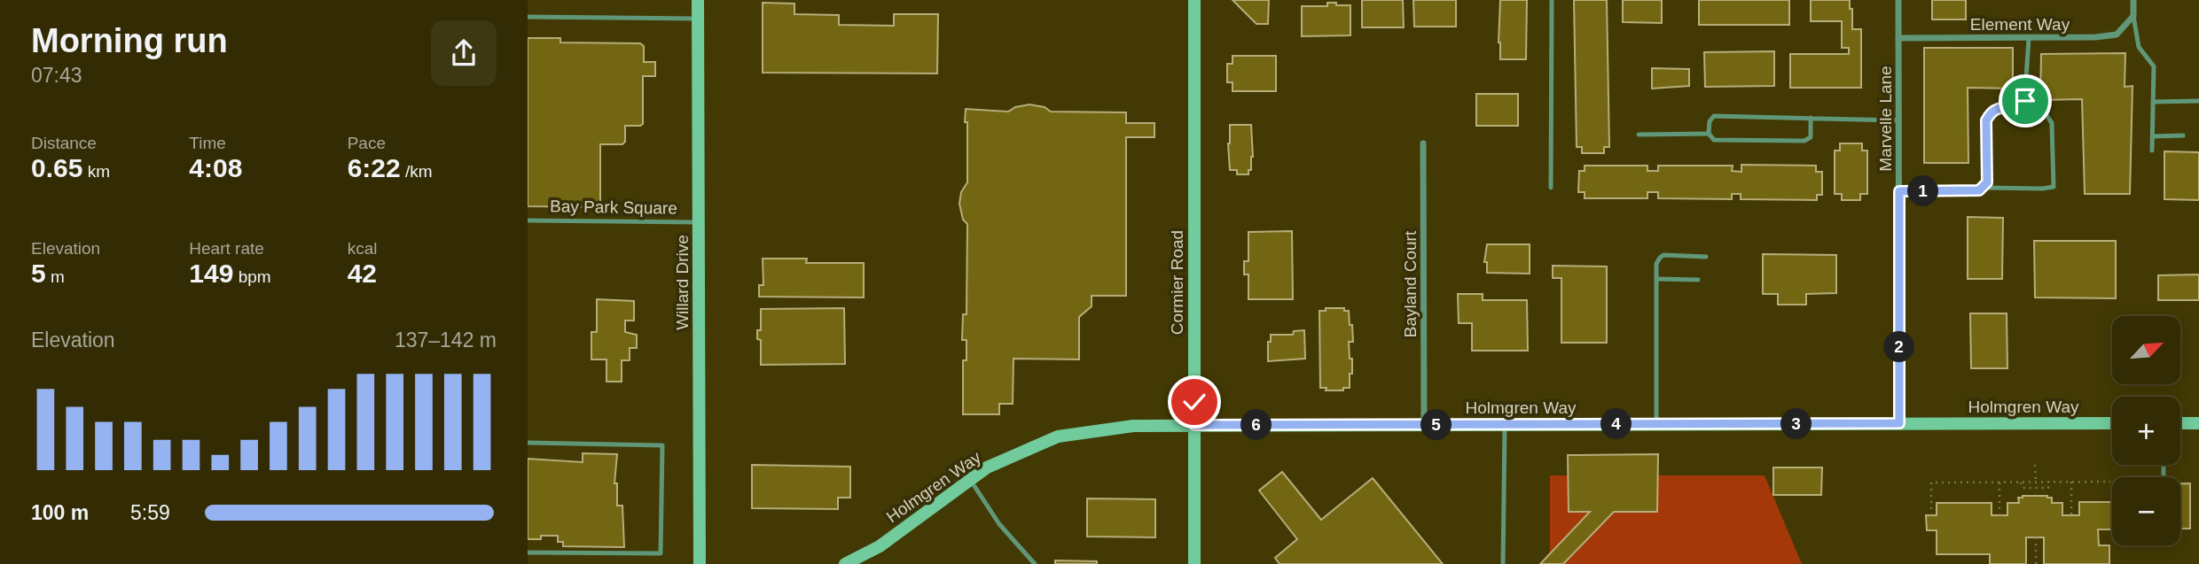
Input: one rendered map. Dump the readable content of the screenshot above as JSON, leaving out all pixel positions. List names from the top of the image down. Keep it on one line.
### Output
{"streets":{"street":["Element Way","Marvelle Lane","Willard Drive","Cormier Road","Bayland Court","Holmgren Way"],"lane":["Bay Park Square"]},"crossings":[["Element Way","Marvelle Lane"],["Marvelle Lane","Holmgren Way"],["Bay Park Square","Willard Drive"],["Cormier Road","Holmgren Way"],["Bayland Court","Holmgren Way"]],"north":"top right","page":{"heading":["Morning run","07:43"],"stats":[["Distance","0.65 km"],["Time","4:08"],["Pace","6:22 /km"],["Elevation","5 m"],["Heart rate","149 bpm"],["kcal","42"]],"pins":["1","2","3","4","5","6"],"chart":["Elevation","137–142 m"],"map_buttons":["+","−"],"list":[{"name":"100 m","note":"5:59"}]}}
